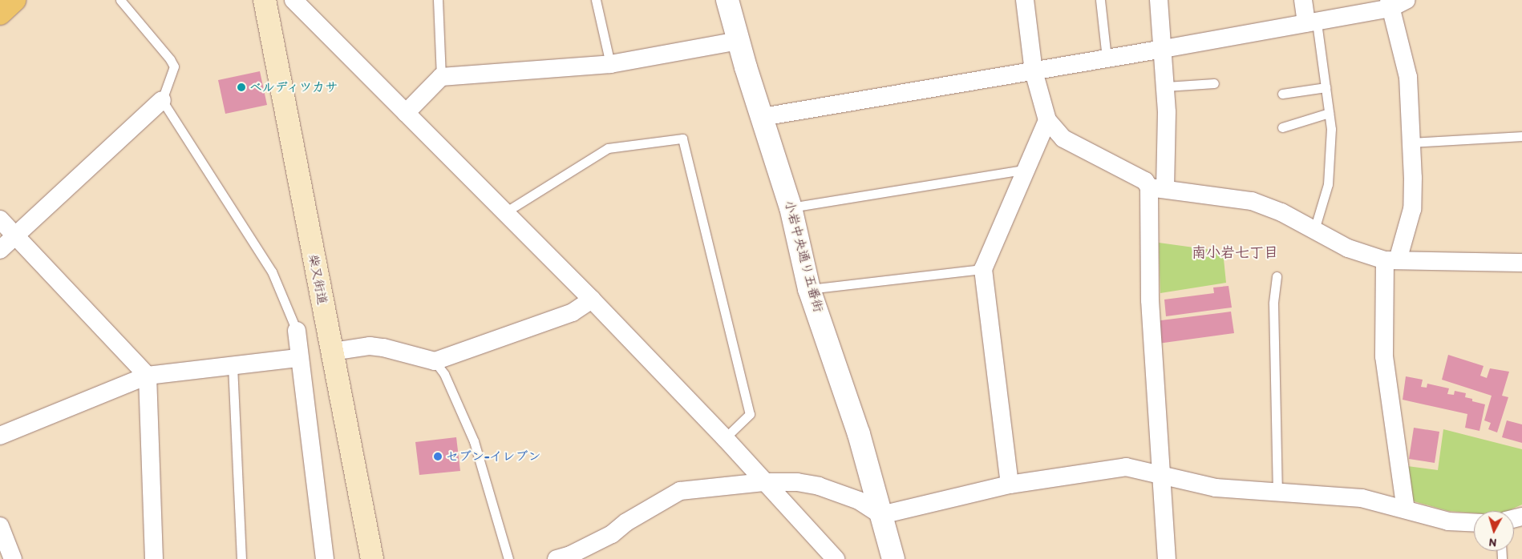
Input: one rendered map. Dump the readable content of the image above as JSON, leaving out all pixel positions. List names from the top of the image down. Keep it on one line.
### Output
{"streets":{"main road":["柴又街道"],"street":["小岩中央通り五番街"]},"districts":["南小岩七丁目"],"places":["ベルディツカサ","セブン-イレブン"],"north":"bottom"}
